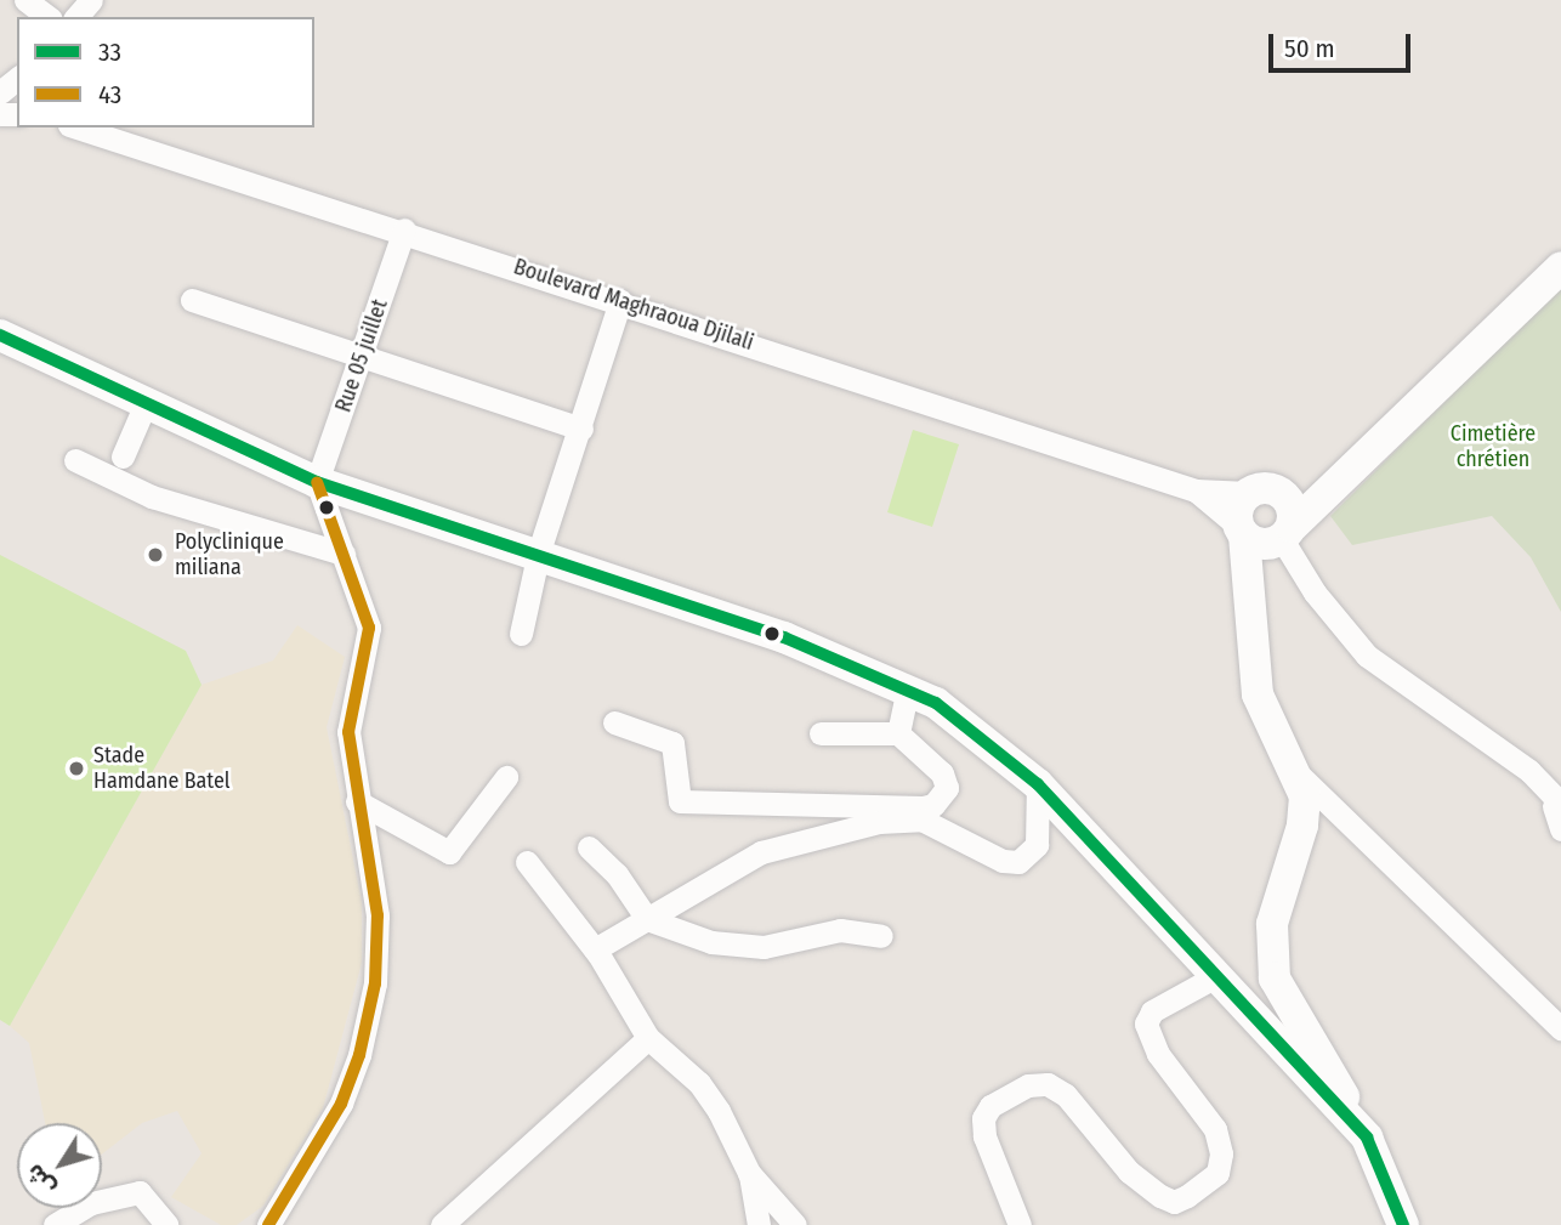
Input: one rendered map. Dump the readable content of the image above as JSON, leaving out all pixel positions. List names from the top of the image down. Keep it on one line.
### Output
{"streets":{"street":["Boulevard Maghraoua Djilali","Rue 05 juillet"]},"crossings":[["Boulevard Maghraoua Djilali","Rue 05 juillet"]],"parks":["Cimetière chrétien"],"places":["Polyclinique miliana","Stade Hamdane Batel"],"lines":["transit line 33","transit line 43"],"legend":["33","43"],"scale_bar":"50 m","north":"bottom left"}
